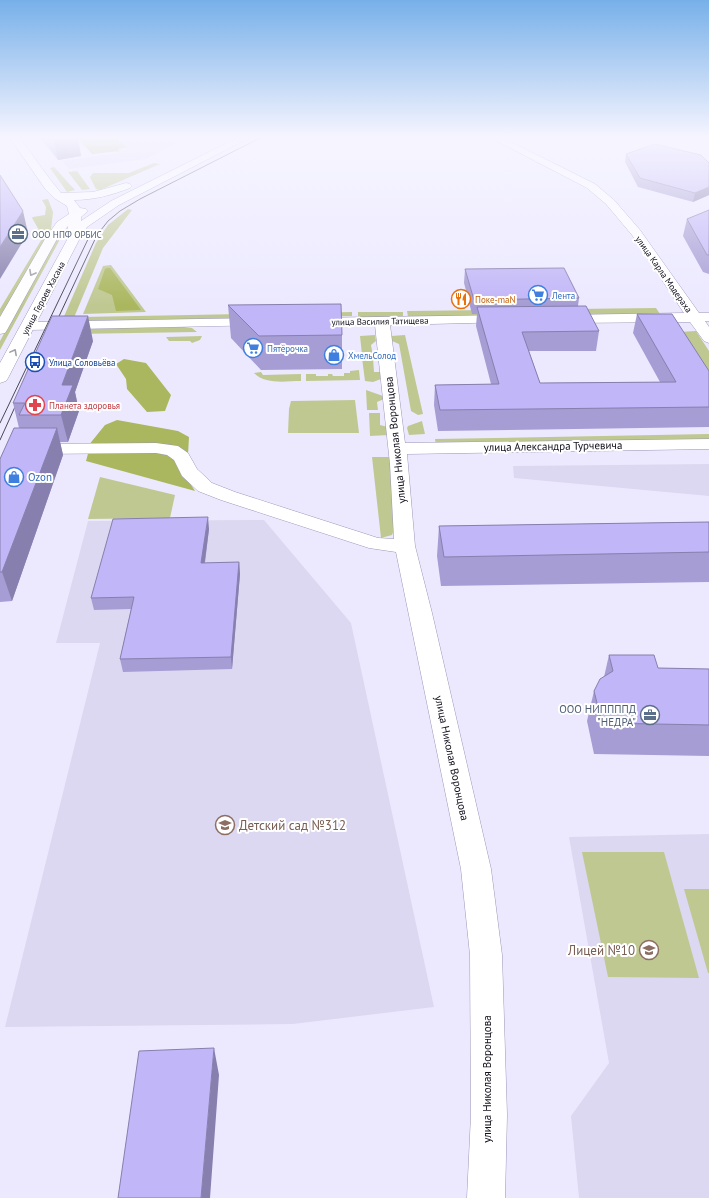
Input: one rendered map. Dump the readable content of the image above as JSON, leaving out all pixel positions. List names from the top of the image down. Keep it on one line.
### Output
{"streets":{"street":["улица Карла Модераха","улица Героев Хасана","улица Василия Татищева","улица Николая Воронцова","улица Александра Турчевича"]},"crossings":[["улица Василия Татищева","улица Николая Воронцова"],["улица Николая Воронцова","улица Александра Турчевича"]],"places":{"office":["ООО НПФ ОРБИС","ООО НИППППД \"НЕДРА\""],"supermarket":["Лента","Пятёрочка"],"restaurant":["Поке-maN"],"shop":["ХмельСолод","Ozon"],"bus stop":["Улица Соловьёва"],"pharmacy":["Планета здоровья"],"school or university":["Детский сад №312","Лицей №10"]}}
